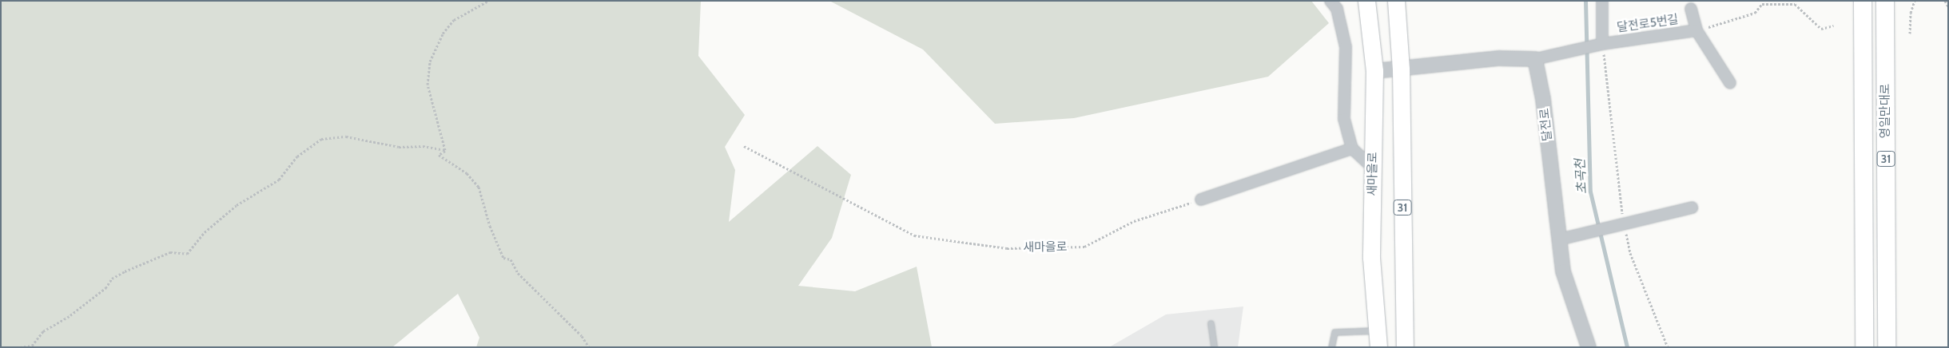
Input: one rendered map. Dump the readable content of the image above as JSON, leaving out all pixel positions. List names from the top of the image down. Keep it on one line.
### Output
{"streets":{"highway":["영일만대로","31"],"main road":["새마을로"],"street":["달전로5번길","달전로"]},"crossings":[["달전로5번길","달전로"]],"water":["초곡천"]}
